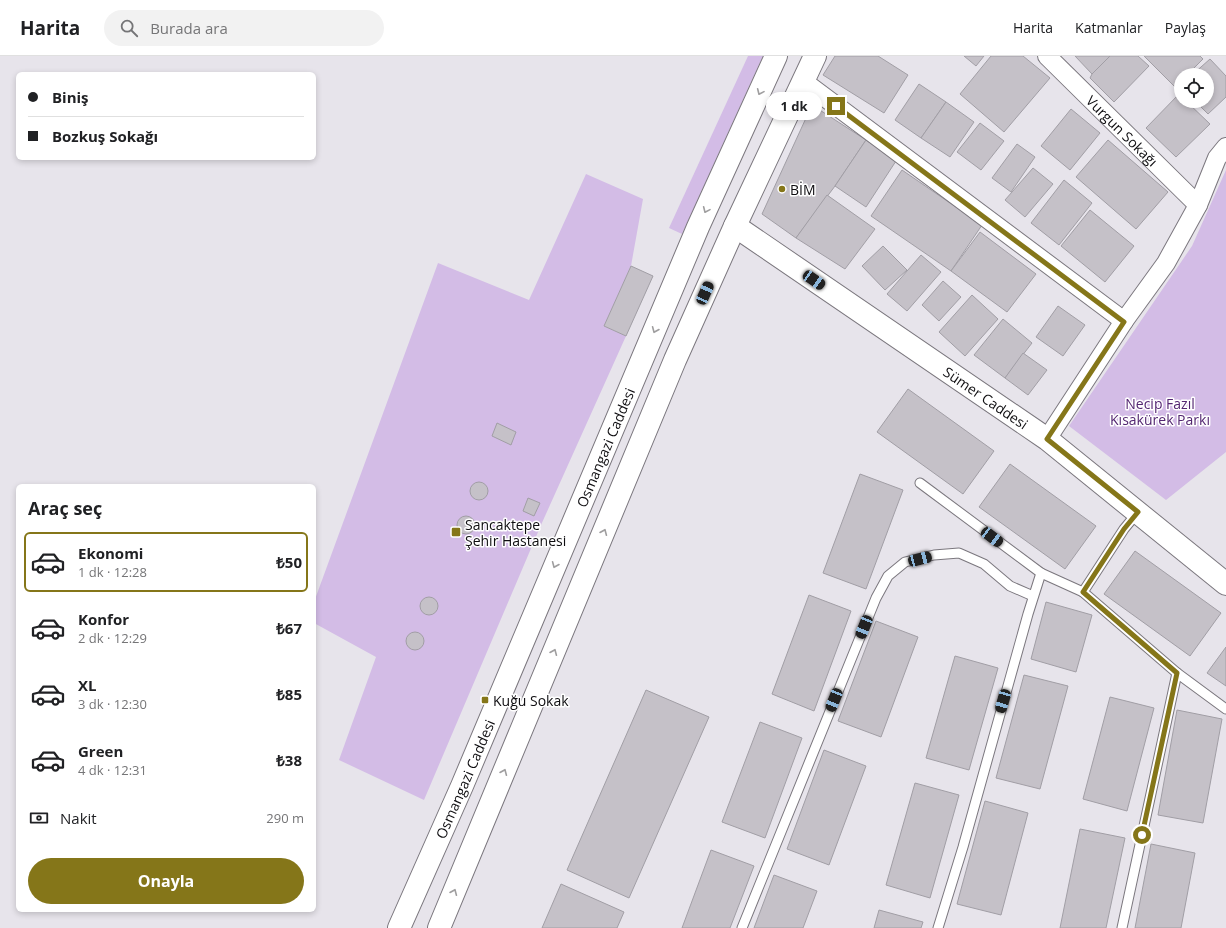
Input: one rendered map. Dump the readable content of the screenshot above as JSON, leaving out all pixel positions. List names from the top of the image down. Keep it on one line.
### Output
{"streets":{"main road":["Sümer Caddesi","Osmangazi Caddesi"],"street":["Vurgun Sokağı"]},"parks":["Necip Fazıl Kısakürek Parkı"],"places":{"other":["BİM"],"transit":["Sancaktepe Şehir Hastanesi","Kuğu Sokak"]},"page":{"header":"Harita","search":"Burada ara","nav":["Harita","Katmanlar","Paylaş"],"banner":["Biniş","Bozkuş Sokağı"],"bubble":"1 dk","heading":"Araç seç","list":[{"name":"Ekonomi","note":"1 dk · 12:28","value":"₺50"},{"name":"Konfor","note":"2 dk · 12:29","value":"₺67"},{"name":"XL","note":"3 dk · 12:30","value":"₺85"},{"name":"Green","note":"4 dk · 12:31","value":"₺38"}],"pay":["Nakit","290 m"],"buttons":"Onayla"}}
